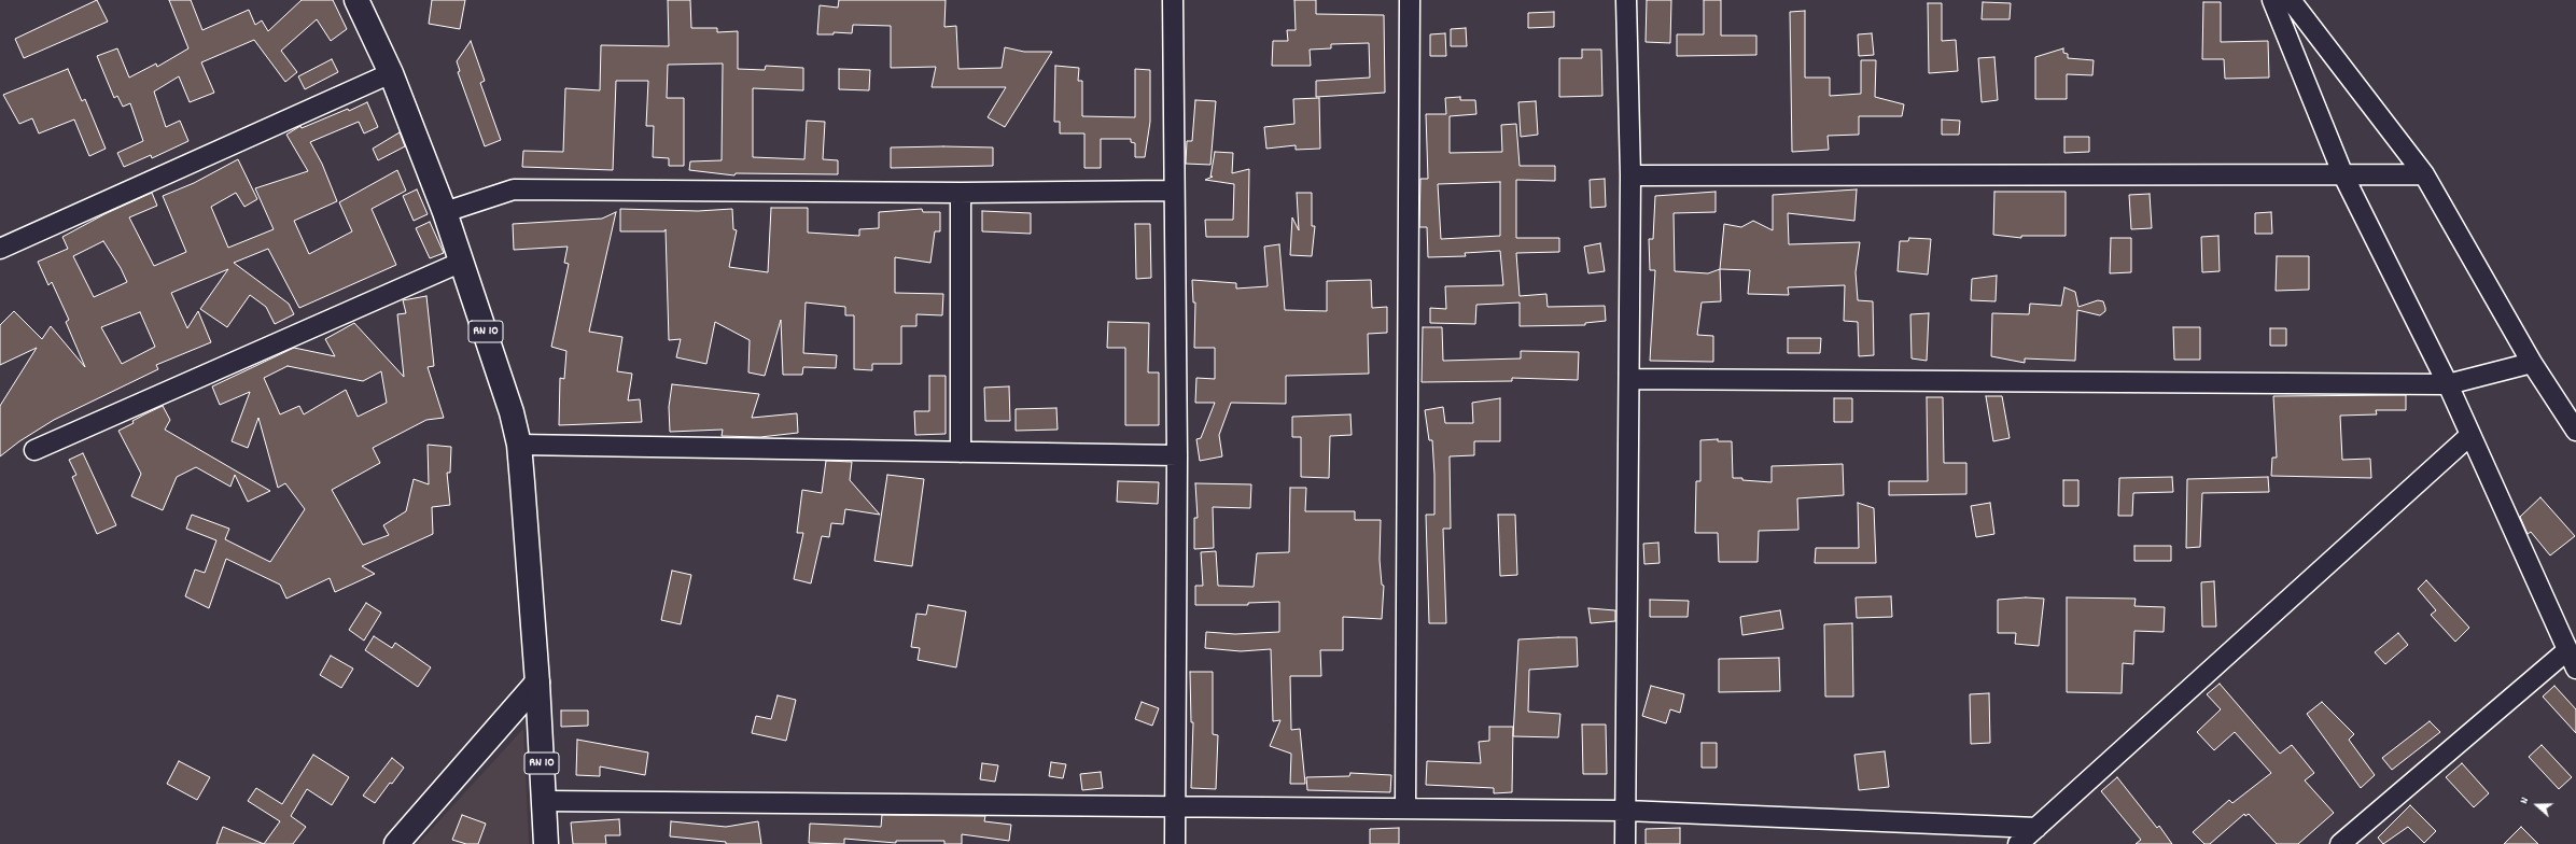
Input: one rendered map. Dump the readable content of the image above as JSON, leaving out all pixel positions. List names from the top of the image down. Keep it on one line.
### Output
{"streets":{"main road":["RN 10"]},"north":"left"}
